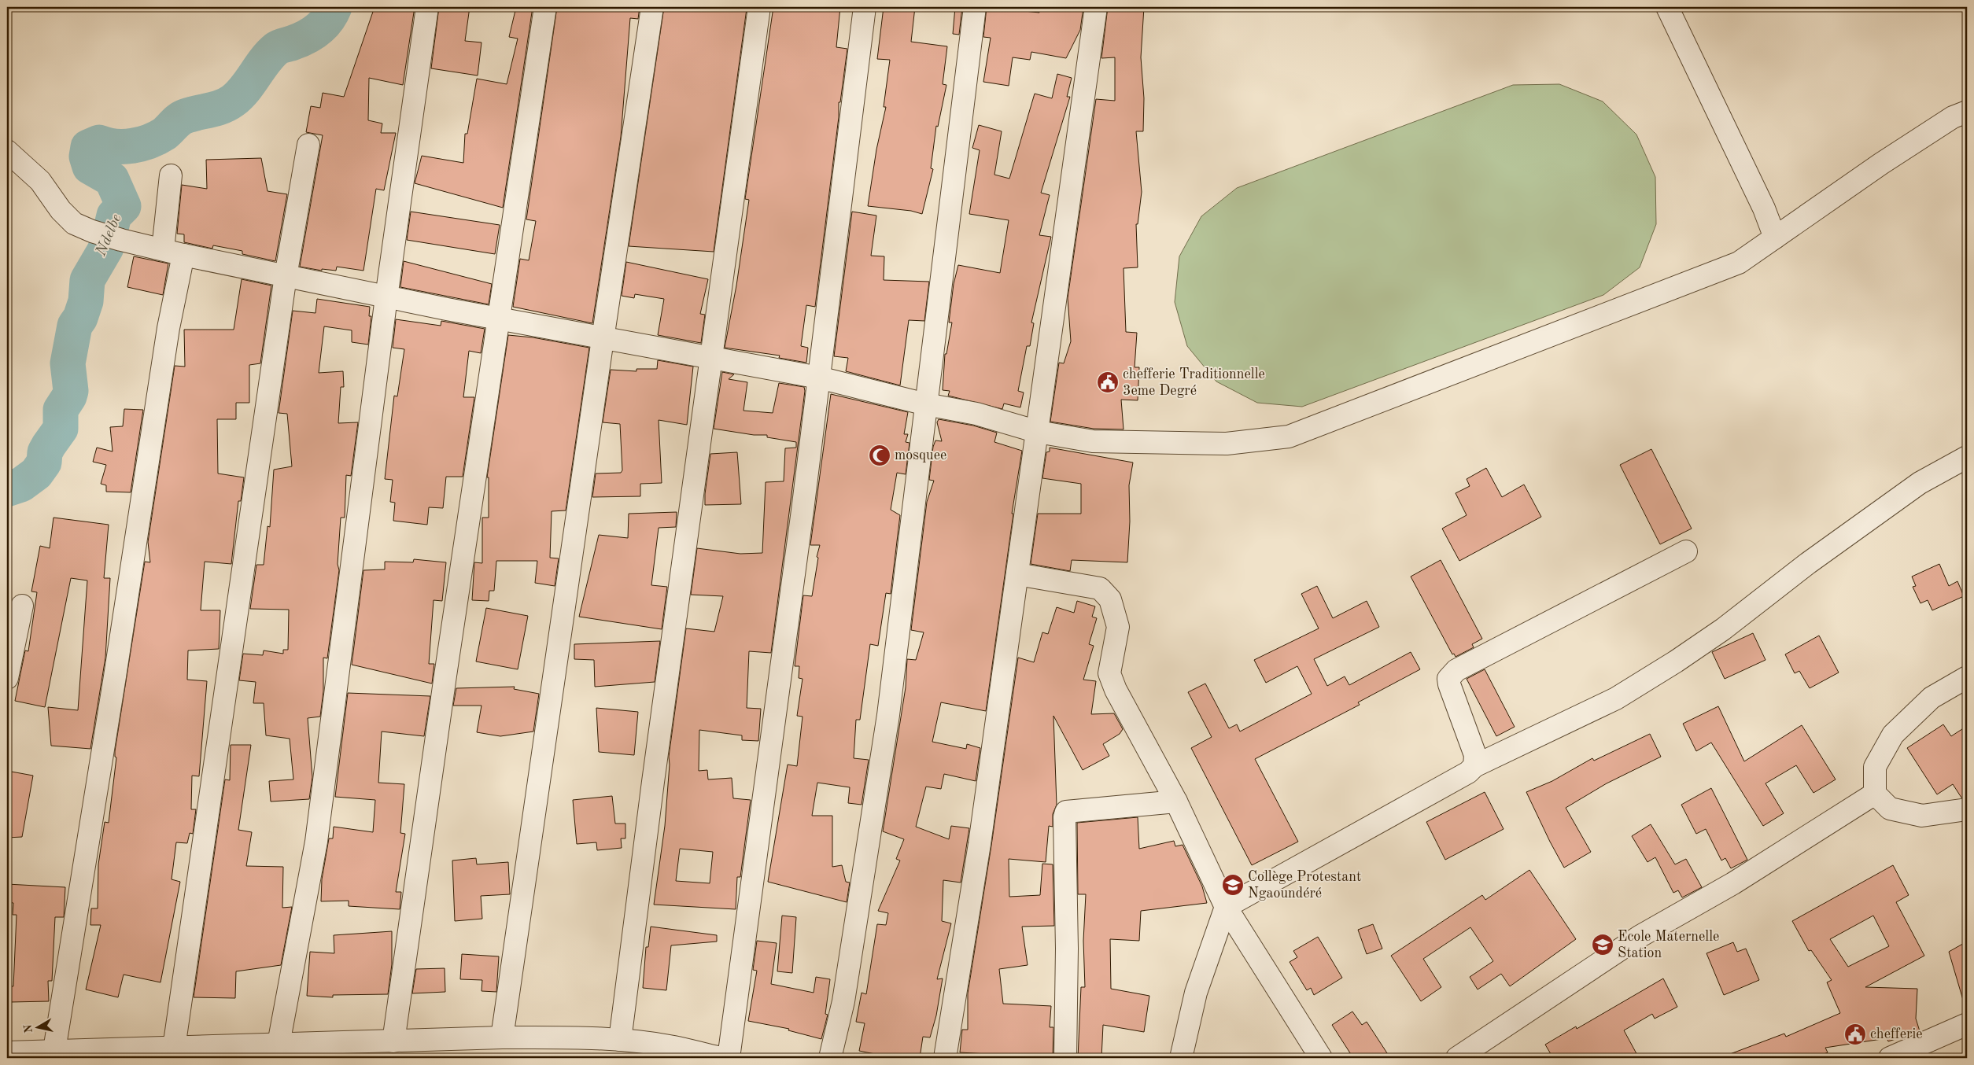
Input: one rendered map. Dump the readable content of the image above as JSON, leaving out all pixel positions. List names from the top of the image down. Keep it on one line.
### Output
{"water":["Ndelbe"],"places":{"public building":["chefferie Traditionnelle 3eme Degré","chefferie"],"mosque":["mosquee"],"school or university":["Collège Protestant Ngaoundéré","Ecole Maternelle Station"]},"north":"left"}
